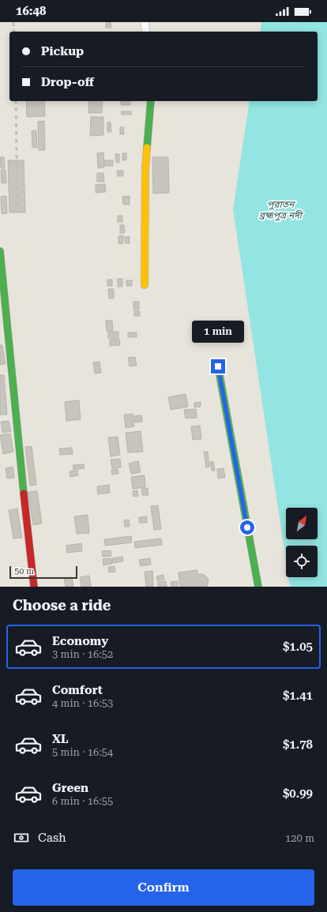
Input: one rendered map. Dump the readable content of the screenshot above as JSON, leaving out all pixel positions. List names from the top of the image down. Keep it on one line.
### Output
{"water":["পুরাতন ব্রহ্মপুত্র নদী"],"scale_bar":"50 m","north":"top right","page":{"status":"16:48","banner":["Pickup","Drop-off"],"bubble":"1 min","scale":"50 m","heading":"Choose a ride","list":[{"name":"Economy","note":"3 min · 16:52","value":"$1.05"},{"name":"Comfort","note":"4 min · 16:53","value":"$1.41"},{"name":"XL","note":"5 min · 16:54","value":"$1.78"},{"name":"Green","note":"6 min · 16:55","value":"$0.99"}],"pay":["Cash","120 m"],"buttons":"Confirm"}}
